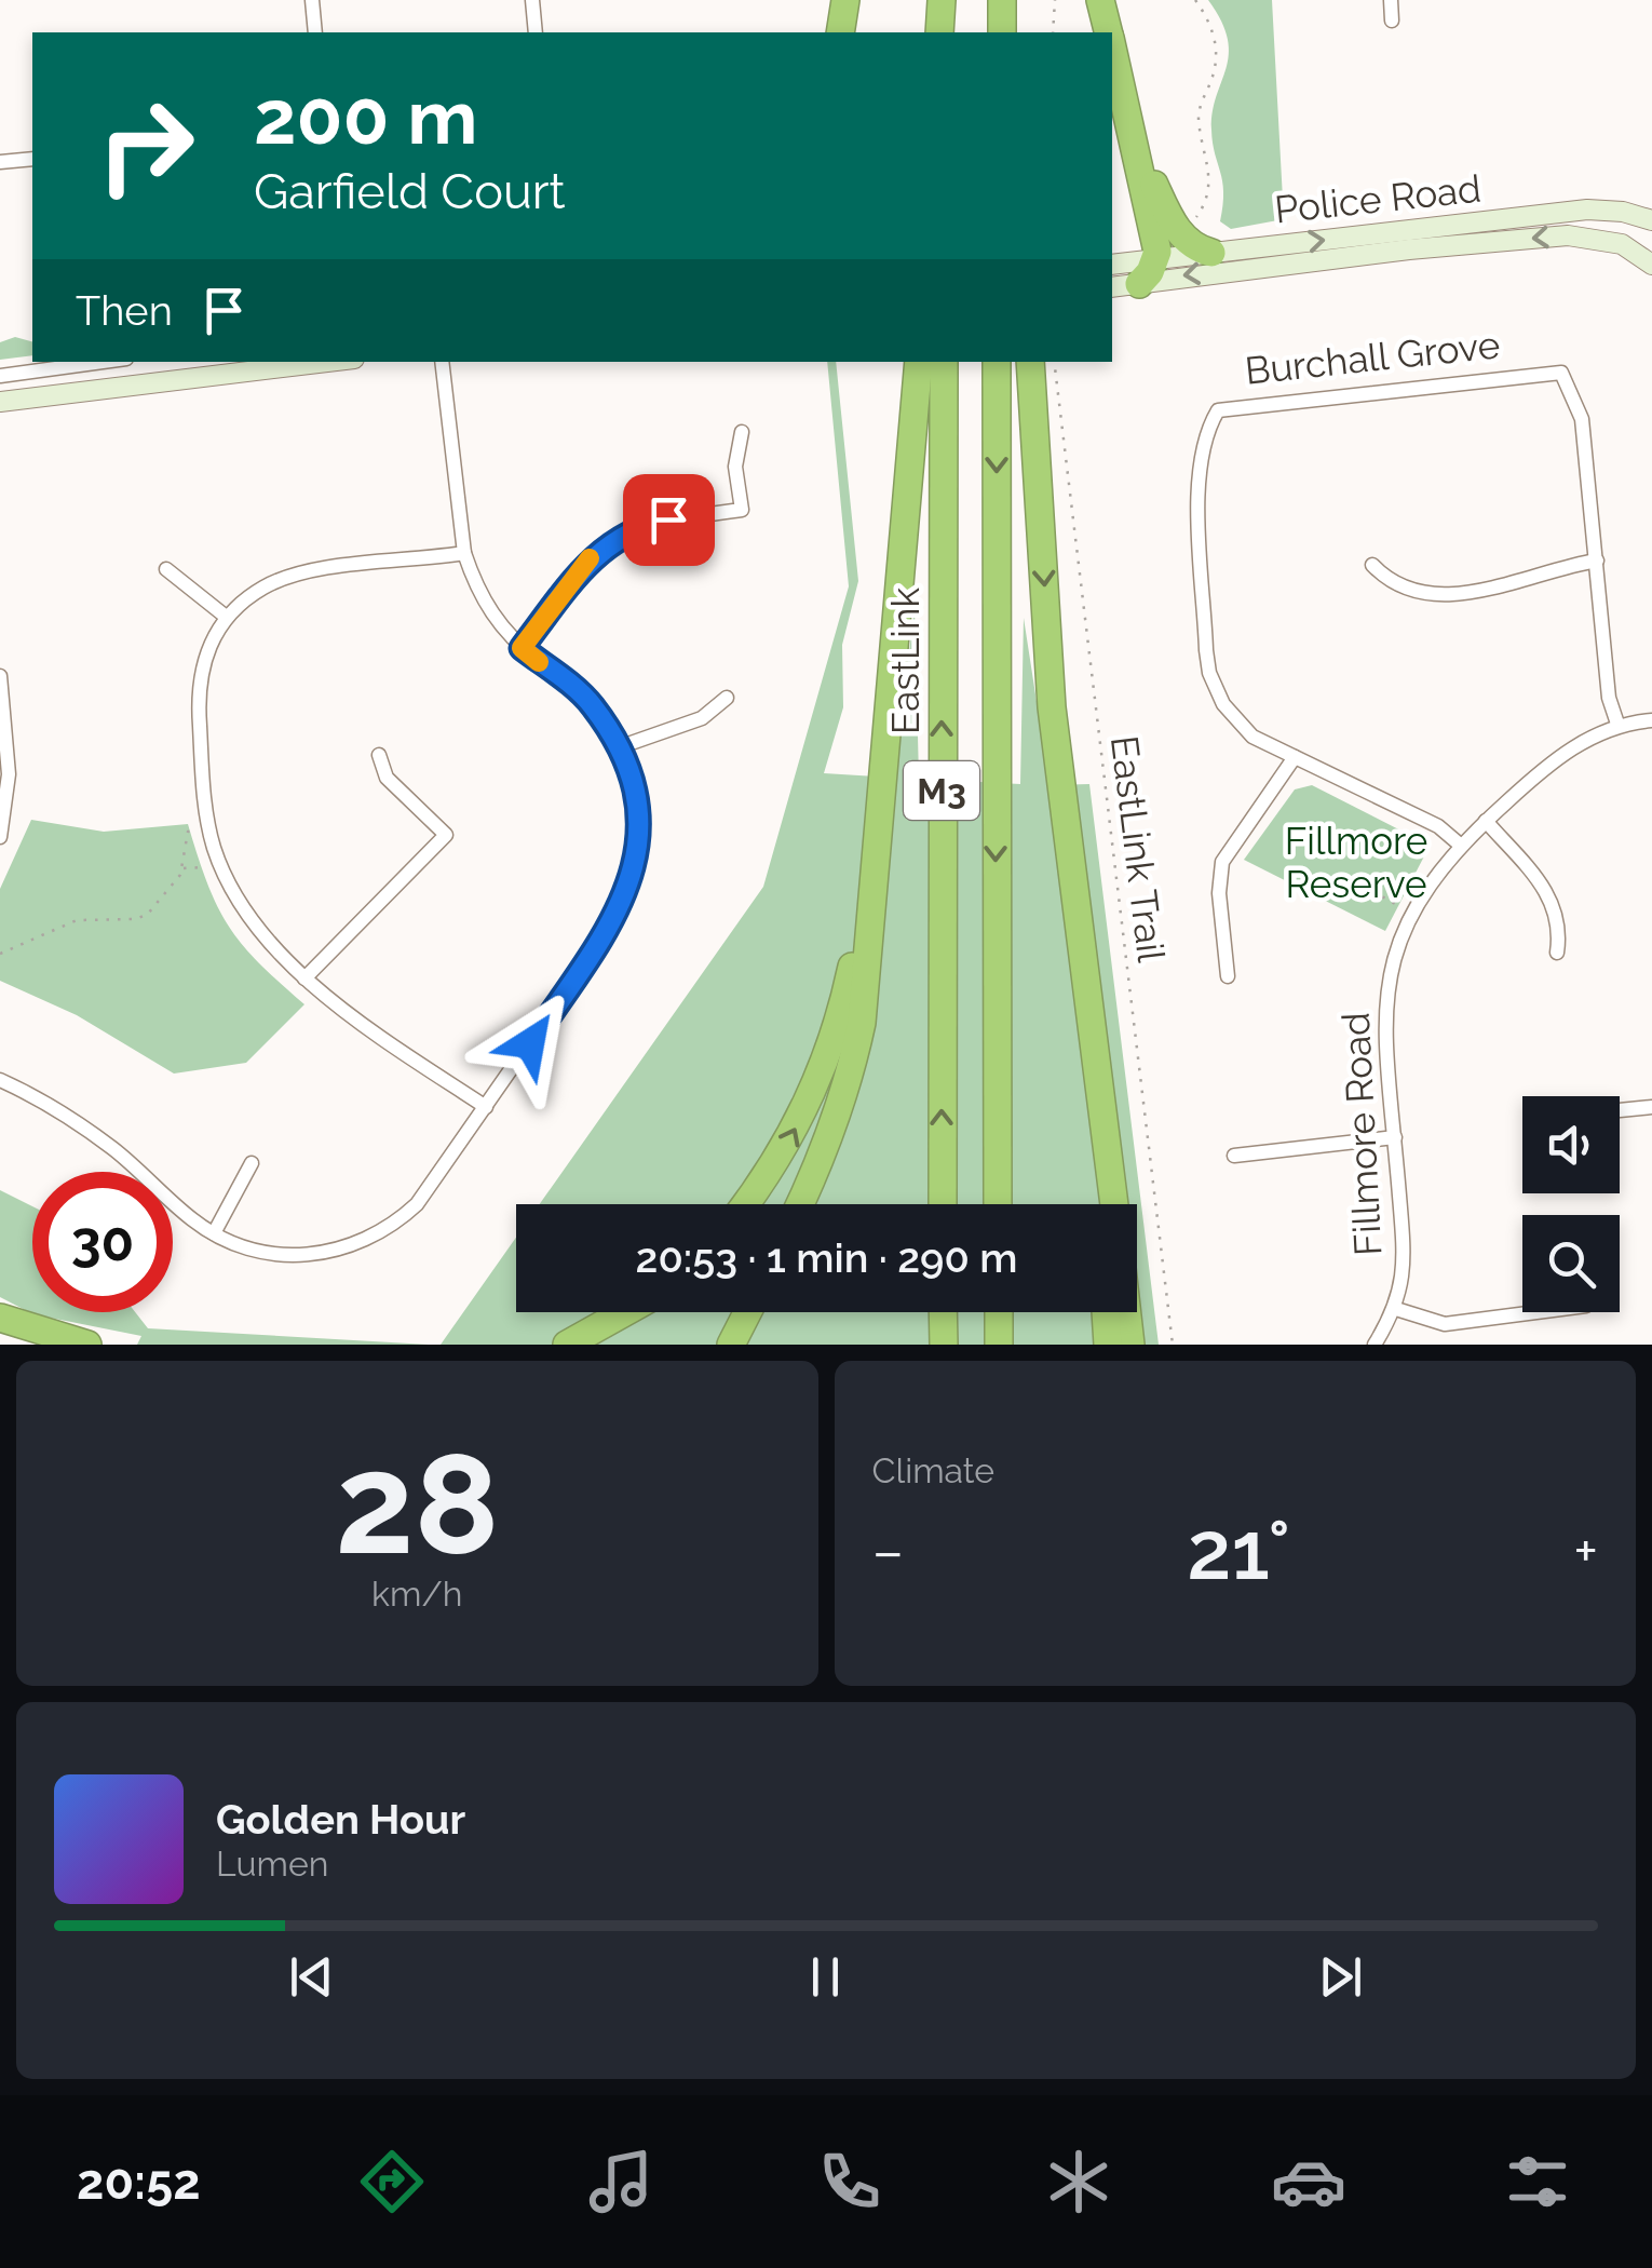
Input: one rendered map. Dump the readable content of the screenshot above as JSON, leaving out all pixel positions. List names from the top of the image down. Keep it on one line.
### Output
{"streets":{"highway":["EastLink","M3"],"main road":["Police Road"],"street":["Burchall Grove","Fillmore Road"],"path":["EastLink Trail"]},"crossings":[["Burchall Grove","Fillmore Road"]],"parks":["Fillmore Reserve"],"page":{"turn":["200 m","Garfield Court"],"then":"Then","limit":"30","trip":"20:53 · 1 min · 290 m","tile":[["28","km/h"],"Climate"],"heat":["−","21°","+"],"song":["Golden Hour","Lumen"],"tabs":"20:52"}}
